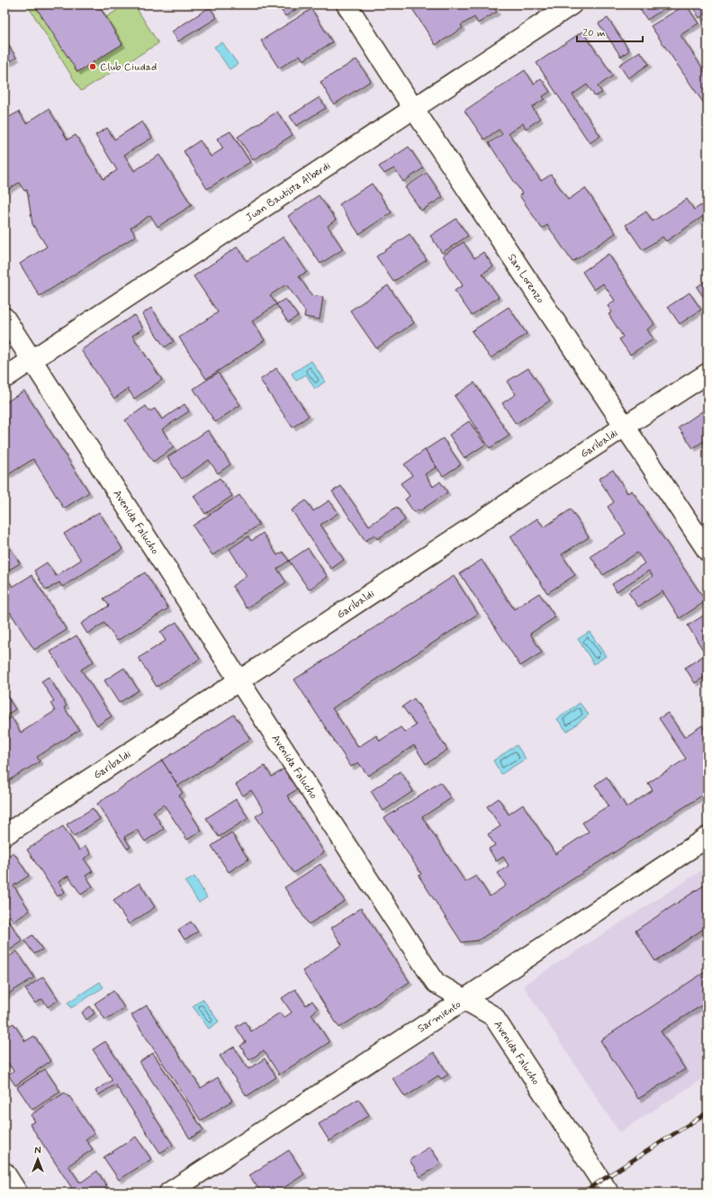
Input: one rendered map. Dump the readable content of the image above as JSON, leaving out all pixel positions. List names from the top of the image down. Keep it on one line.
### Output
{"streets":{"street":["Juan Bautista Alberdi","San Lorenzo","Garibaldi","Avenida Falucho","Sarmiento"]},"crossings":[["Juan Bautista Alberdi","San Lorenzo"],["Juan Bautista Alberdi","Avenida Falucho"],["San Lorenzo","Garibaldi"],["Garibaldi","Avenida Falucho"],["Avenida Falucho","Sarmiento"]],"places":["Club Ciudad"],"scale_bar":"20 m","north":"top"}
